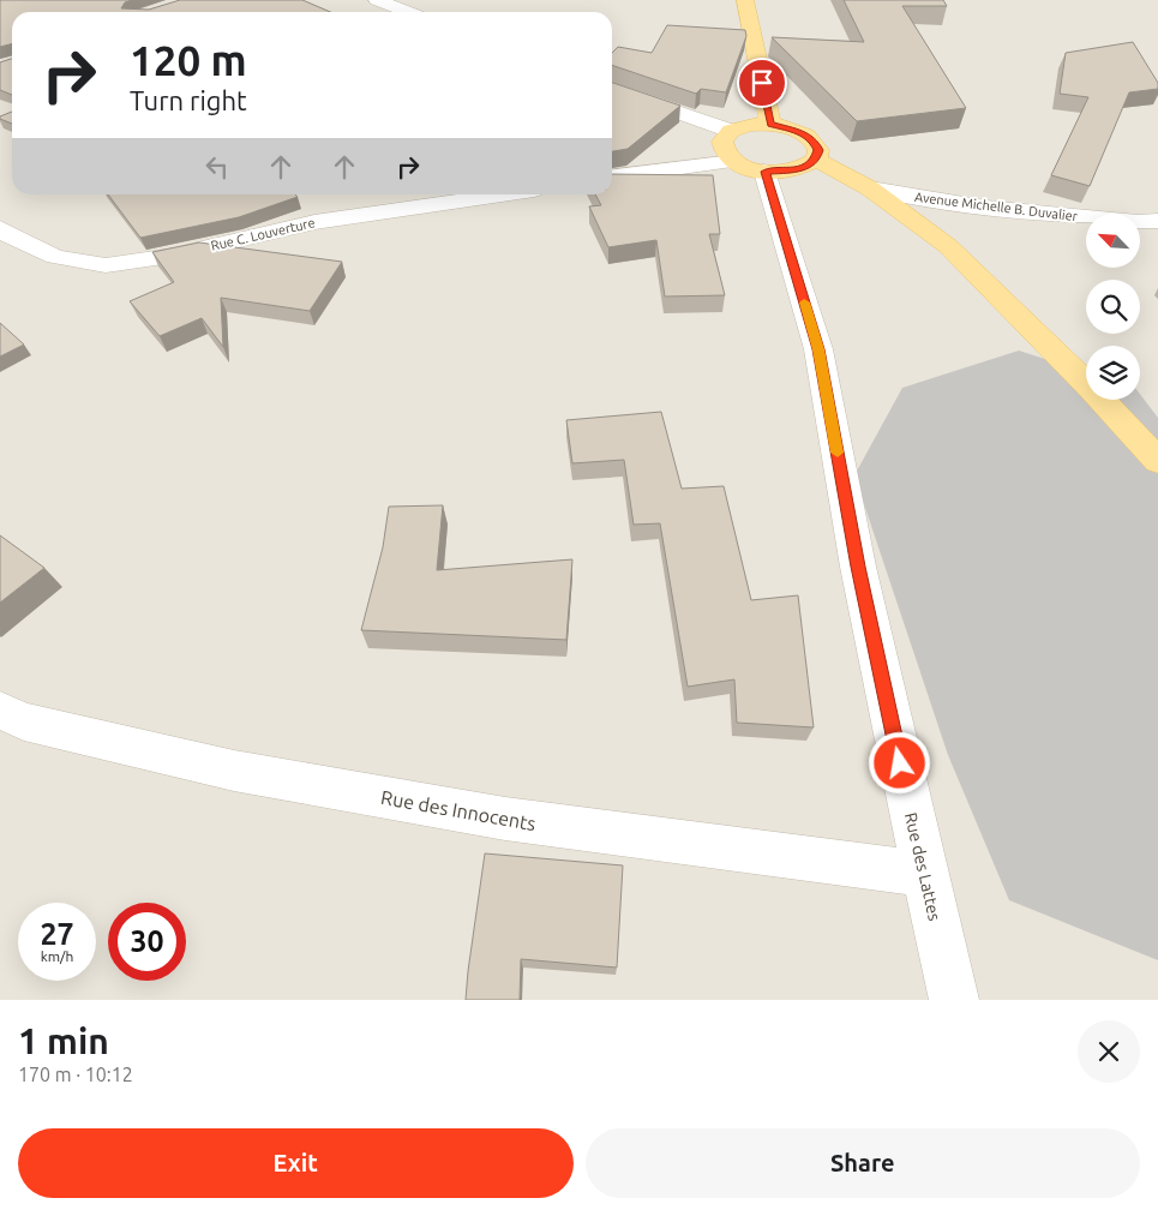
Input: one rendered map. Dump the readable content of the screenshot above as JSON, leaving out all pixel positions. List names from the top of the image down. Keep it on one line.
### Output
{"streets":{"street":["Avenue Michelle B. Duvalier","Rue C. Louverture","Rue des Innocents","Rue des Lattes"]},"crossings":[["Rue des Innocents","Rue des Lattes"]],"north":"top left","page":{"turn":["120 m","Turn right"],"speed":"27 km/h","limit":"30","heading":["1 min","170 m · 10:12"],"buttons":["Exit","Share"]}}
